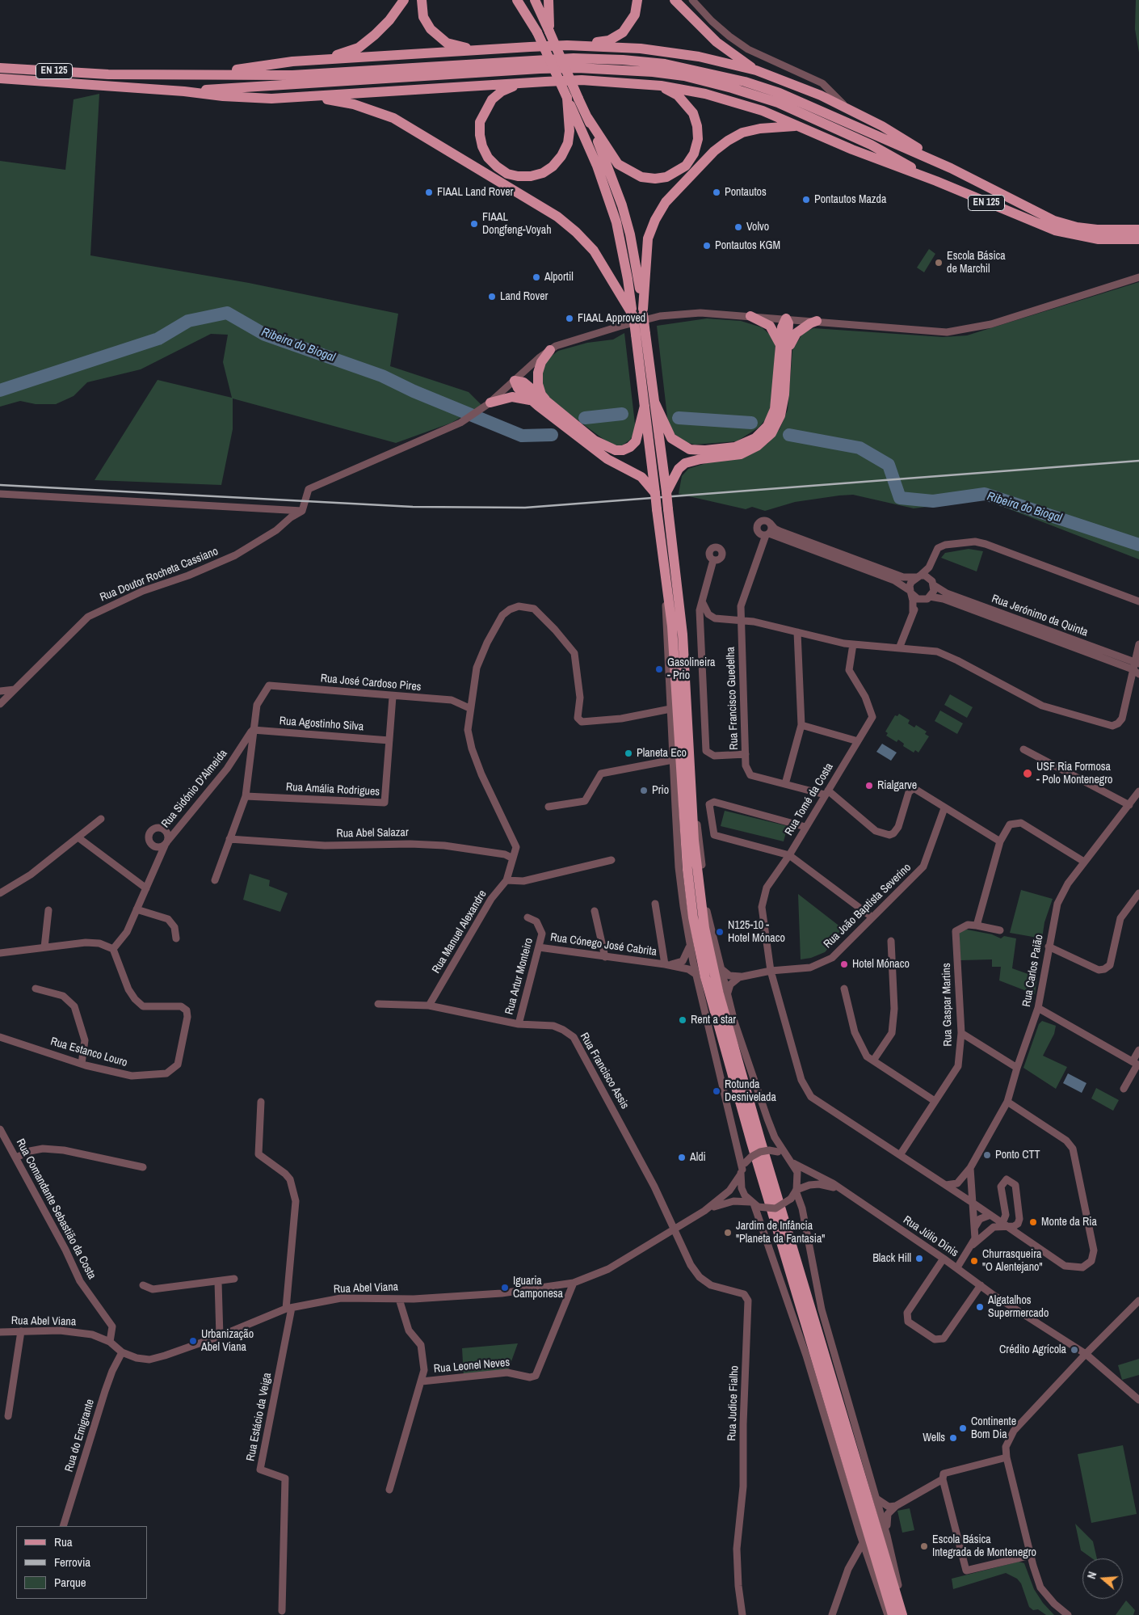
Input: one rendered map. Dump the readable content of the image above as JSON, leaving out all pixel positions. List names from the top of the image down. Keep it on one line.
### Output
{"streets":{"main road":["EN 125"],"street":["Rua Doutor Rocheta Cassiano","Rua Jerónimo da Quinta","Rua José Cardoso Pires","Rua Francisco Guedelha","Rua Agostinho Silva","Rua Sidónio D'Almeida","Rua Amália Rodrigues","Rua Tomé da Costa","Rua Abel Salazar","Rua João Baptista Severino","Rua Manuel Alexandre","Rua Cónego José Cabrita","Rua Carlos Paião","Rua Artur Monteiro","Rua Gaspar Martins","Rua Estanco Louro","Rua Francisco Assis","Rua Comandante Sebastião da Costa","Rua Júlio Dinis","Rua Abel Viana","Rua Leonel Neves","Rua Judice Fialho","Rua Estácio da Veiga","Rua do Emigrante"]},"crossings":[["Rua Jerónimo da Quinta","Rua Francisco Guedelha"],["Rua José Cardoso Pires","Rua Agostinho Silva"],["Rua José Cardoso Pires","Rua Sidónio D'Almeida"],["Rua José Cardoso Pires","Rua Amália Rodrigues"],["Rua Francisco Guedelha","Rua Tomé da Costa"],["Rua Agostinho Silva","Rua Sidónio D'Almeida"],["Rua Agostinho Silva","Rua Amália Rodrigues"],["Rua Sidónio D'Almeida","Rua Estanco Louro"],["Rua Tomé da Costa","Rua João Baptista Severino"],["Rua Manuel Alexandre","Rua Francisco Assis"],["Rua Cónego José Cabrita","Rua Artur Monteiro"],["Rua Artur Monteiro","Rua Francisco Assis"],["Rua Francisco Assis","Rua Abel Viana"],["Rua Francisco Assis","Rua Judice Fialho"],["Rua Comandante Sebastião da Costa","Rua Abel Viana"],["Rua Júlio Dinis","Rua Abel Viana"],["Rua Abel Viana","Rua Leonel Neves"],["Rua Abel Viana","Rua Judice Fialho"],["Rua Abel Viana","Rua Estácio da Veiga"],["Rua Abel Viana","Rua do Emigrante"]],"water":["Ribeira do Biogal"],"places":["FIAAL Land Rover","Pontautos","Pontautos Mazda","FIAAL Dongfeng-Voyah","Volvo","Pontautos KGM","Escola Básica de Marchil","Alportil","Land Rover","FIAAL Approved","Gasolineira - Prio","Planeta Eco","USF Ria Formosa - Polo Montenegro","Rialgarve","Prio","N125-10 - Hotel Mónaco","Hotel Mónaco","Rent a star","Rotunda Desnivelada","Ponto CTT","Aldi","Monte da Ria","Jardim de Infância \"Planeta da Fantasia\"","Black Hill","Churrasqueira \"O Alentejano\"","Iguaria Camponesa","Algatalhos Supermercado","Urbanização Abel Viana","Crédito Agrícola","Continente Bom Dia","Wells","Escola Básica Integrada de Montenegro"],"legend":["Rua","Ferrovia","Parque"],"north":"left"}
